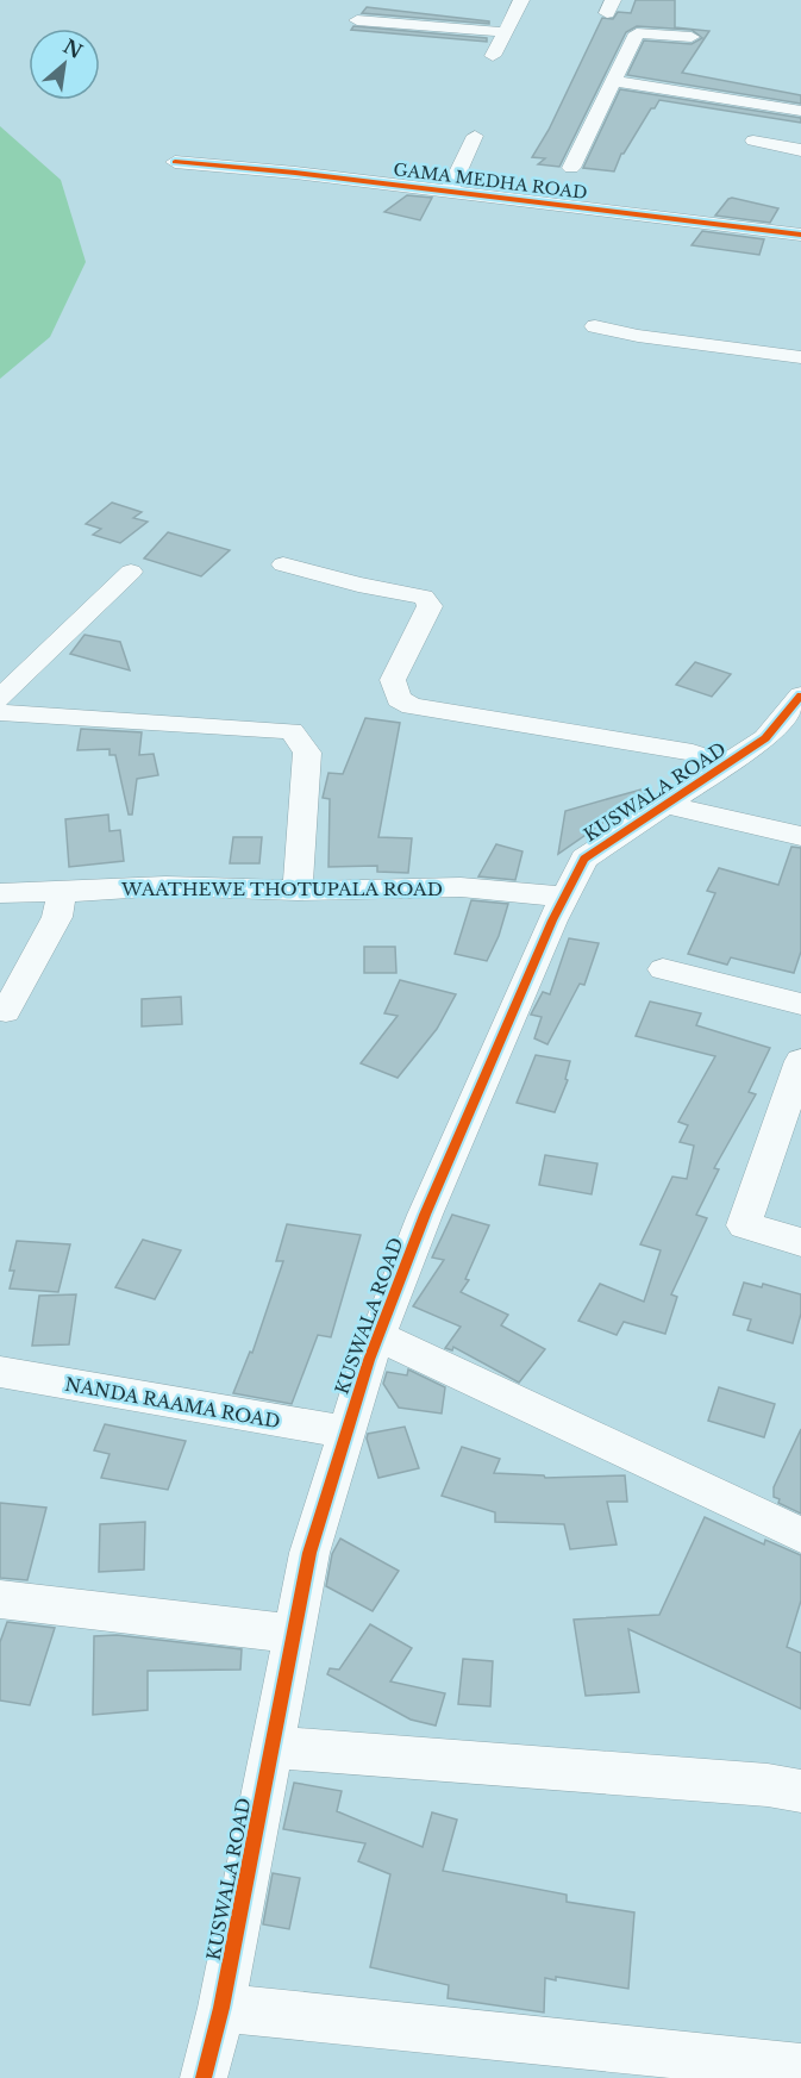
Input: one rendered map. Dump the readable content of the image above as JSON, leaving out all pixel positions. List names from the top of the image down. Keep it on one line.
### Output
{"streets":{"street":["GAMA MEDHA ROAD","KUSWALA ROAD","WAATHEWE THOTUPALA ROAD","NANDA RAAMA ROAD"]},"crossings":[["KUSWALA ROAD","WAATHEWE THOTUPALA ROAD"],["KUSWALA ROAD","NANDA RAAMA ROAD"]],"north":"top right"}
